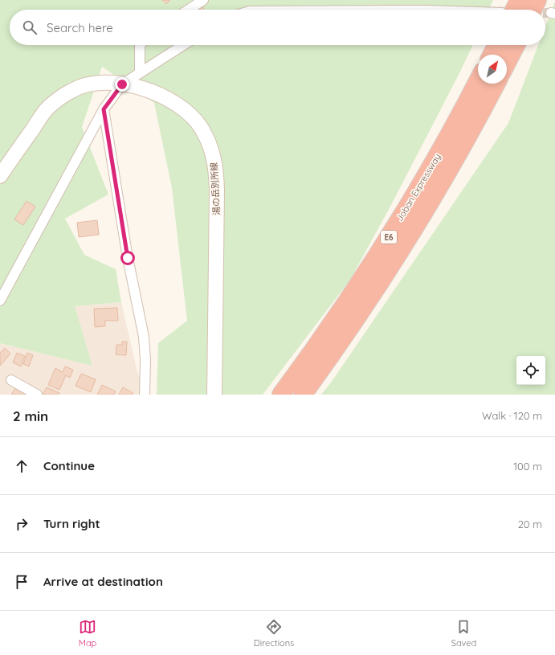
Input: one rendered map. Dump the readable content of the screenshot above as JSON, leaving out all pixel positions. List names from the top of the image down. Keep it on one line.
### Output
{"streets":{"highway":["Joban Expressway","E6"],"main road":["湯の岳別所線"]},"north":"top right","page":{"search":"Search here","heading":["2 min","Walk · 120 m"],"list":[["Continue","100 m"],["Turn right","20 m"],"Arrive at destination"],"nav":["Map","Directions","Saved"]}}
